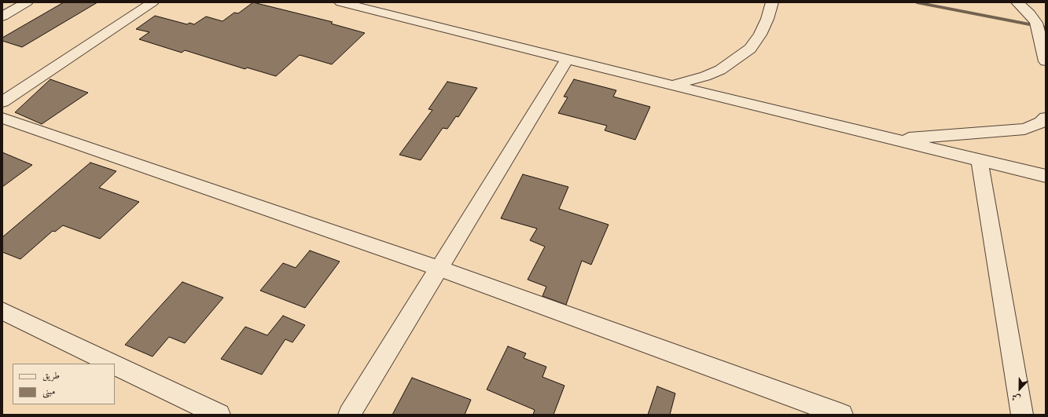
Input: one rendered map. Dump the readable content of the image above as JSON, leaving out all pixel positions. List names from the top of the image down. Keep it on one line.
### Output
{"legend":["طريق","مبنى"],"north":"bottom"}
